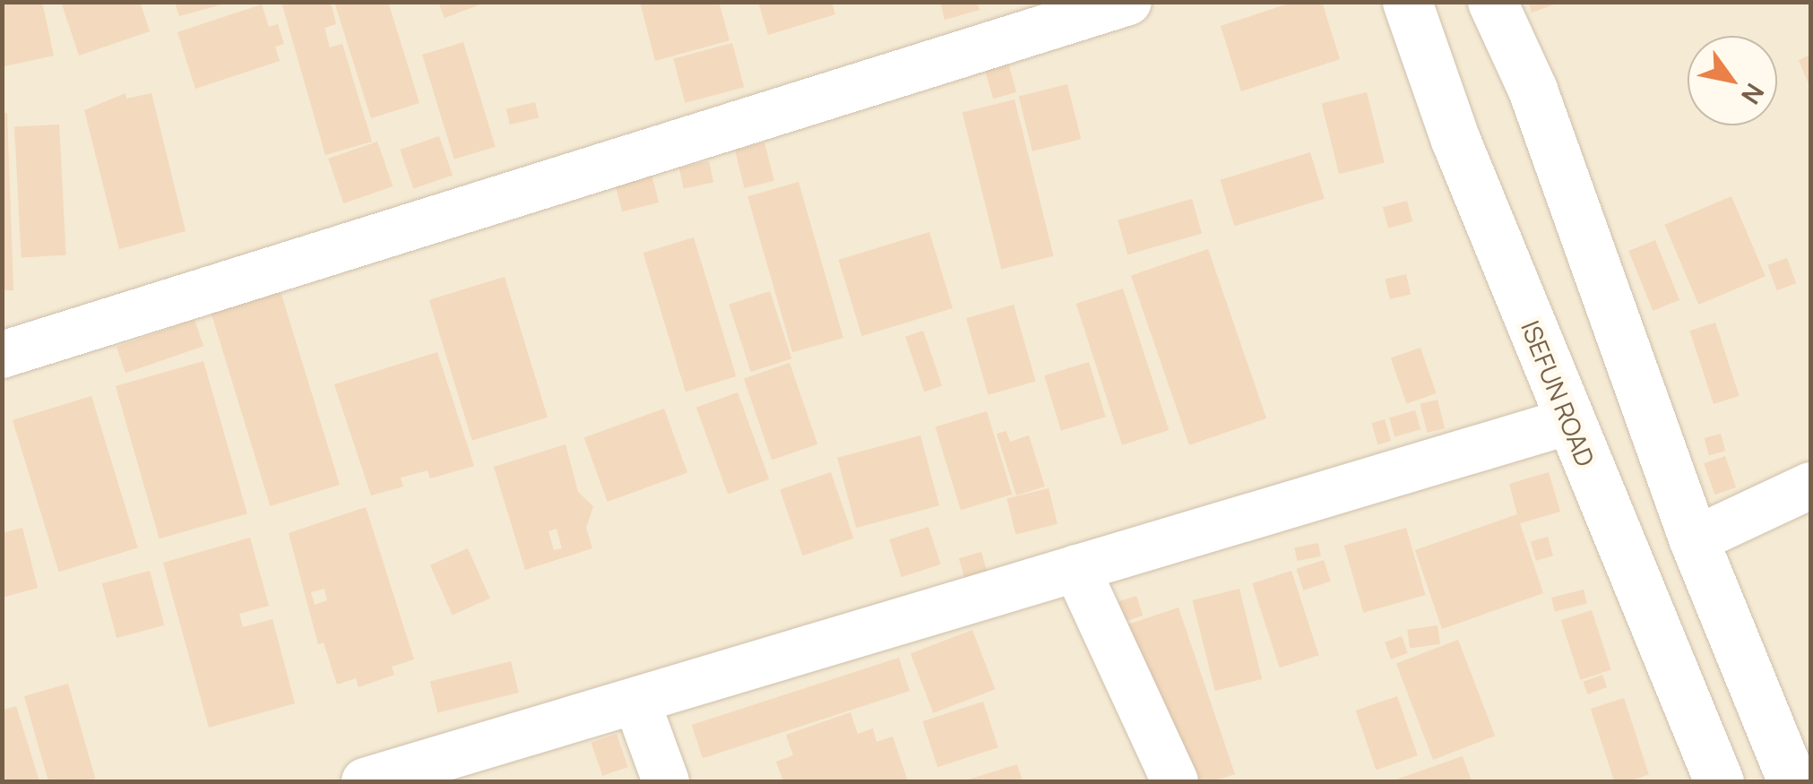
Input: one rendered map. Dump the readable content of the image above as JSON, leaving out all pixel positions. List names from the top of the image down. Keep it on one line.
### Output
{"streets":{"street":["ISEFUN ROAD"]},"north":"bottom right"}
